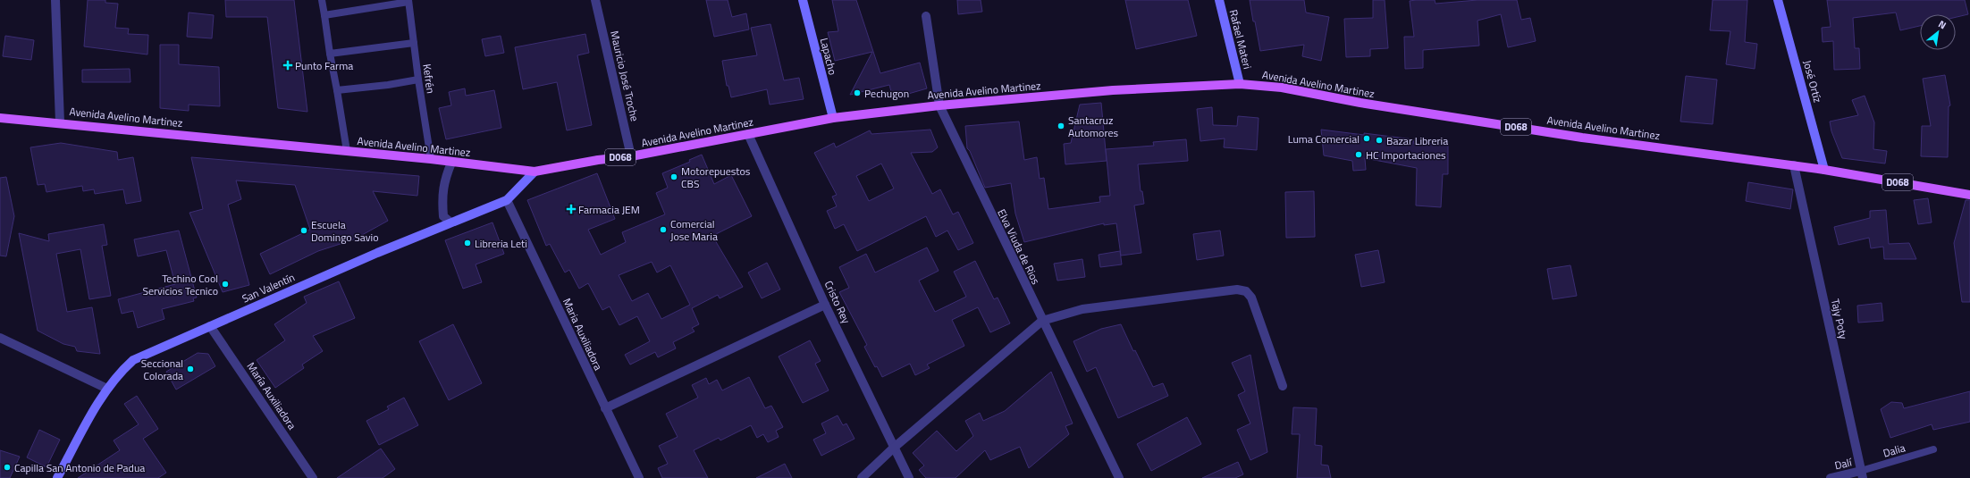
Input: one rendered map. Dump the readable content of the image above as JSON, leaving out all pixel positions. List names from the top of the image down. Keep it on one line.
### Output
{"streets":{"main road":["Rafael Materi","Lapacho","José Ortíz","Avenida Avelino Martinez","D068","San Valentín"],"street":["Mauricio José Troche","Elva Viuda de Rios","Cristo Rey","Tajy Poty","Maria Auxiliadora","María Auxiliadora","Dalí"],"lane":["Kefrén","Dalia"]},"crossings":[["Rafael Materi","Avenida Avelino Martinez"],["Lapacho","Avenida Avelino Martinez"],["Mauricio José Troche","Avenida Avelino Martinez"],["Kefrén","Avenida Avelino Martinez"],["José Ortíz","Avenida Avelino Martinez"],["Avenida Avelino Martinez","Elva Viuda de Rios"],["Avenida Avelino Martinez","San Valentín"],["Avenida Avelino Martinez","Cristo Rey"],["Avenida Avelino Martinez","Tajy Poty"],["San Valentín","Maria Auxiliadora"],["San Valentín","María Auxiliadora"],["Tajy Poty","Dalia"],["Tajy Poty","Dalí"],["Dalia","Dalí"]],"places":{"health":["Punto Farma","Farmacia JEM"],"other":["Pechugon","Santacruz Automores","Luma Comercial","Bazar Libreria","HC Importaciones","Motorepuestos CBS","Comercial Jose Maria","Escuela Domingo Savio","Libreria Leti","Techino Cool Servicios Tecnico","Seccional Colorada","Capilla San Antonio de Padua"]},"north":"top right"}
